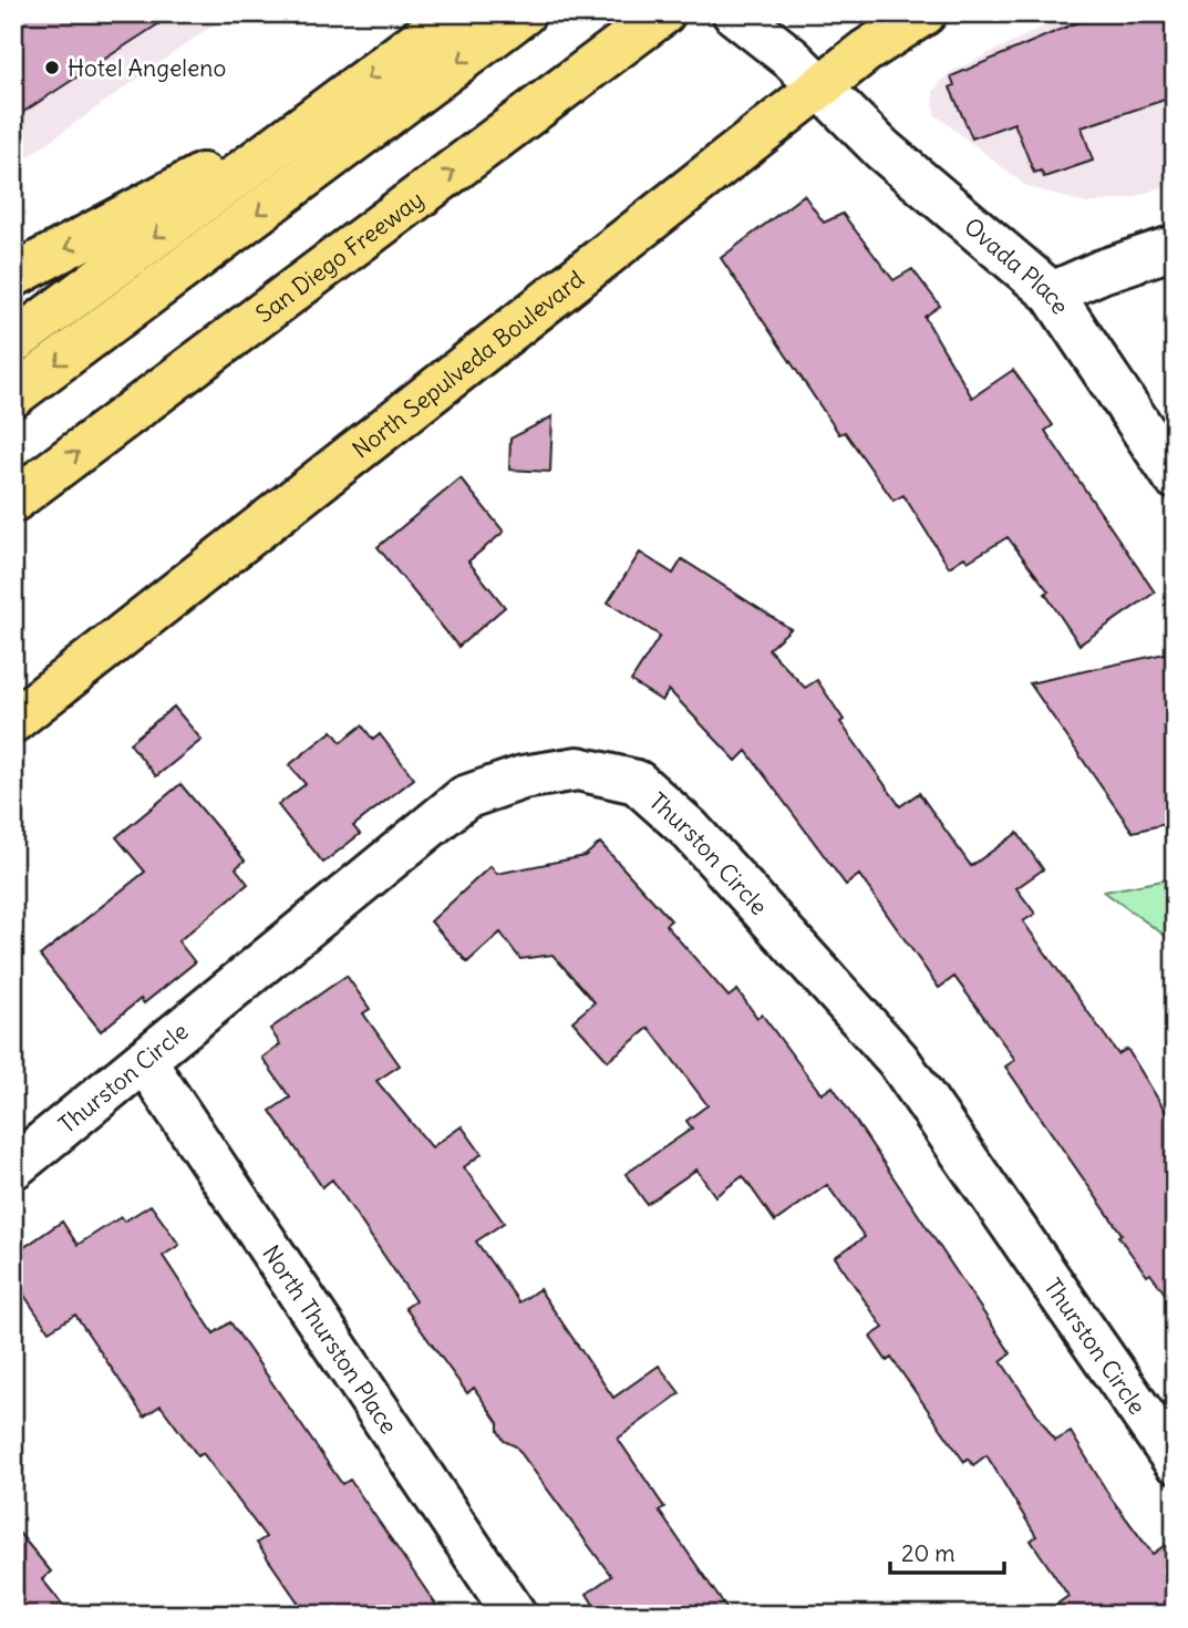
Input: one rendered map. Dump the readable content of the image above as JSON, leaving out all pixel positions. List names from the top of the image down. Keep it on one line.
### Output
{"streets":{"main road":["San Diego Freeway","North Sepulveda Boulevard"],"street":["Ovada Place","Thurston Circle","North Thurston Place"]},"crossings":[["Ovada Place","North Sepulveda Boulevard"],["Thurston Circle","North Thurston Place"]],"places":["Hotel Angeleno"],"scale_bar":"20 m"}
